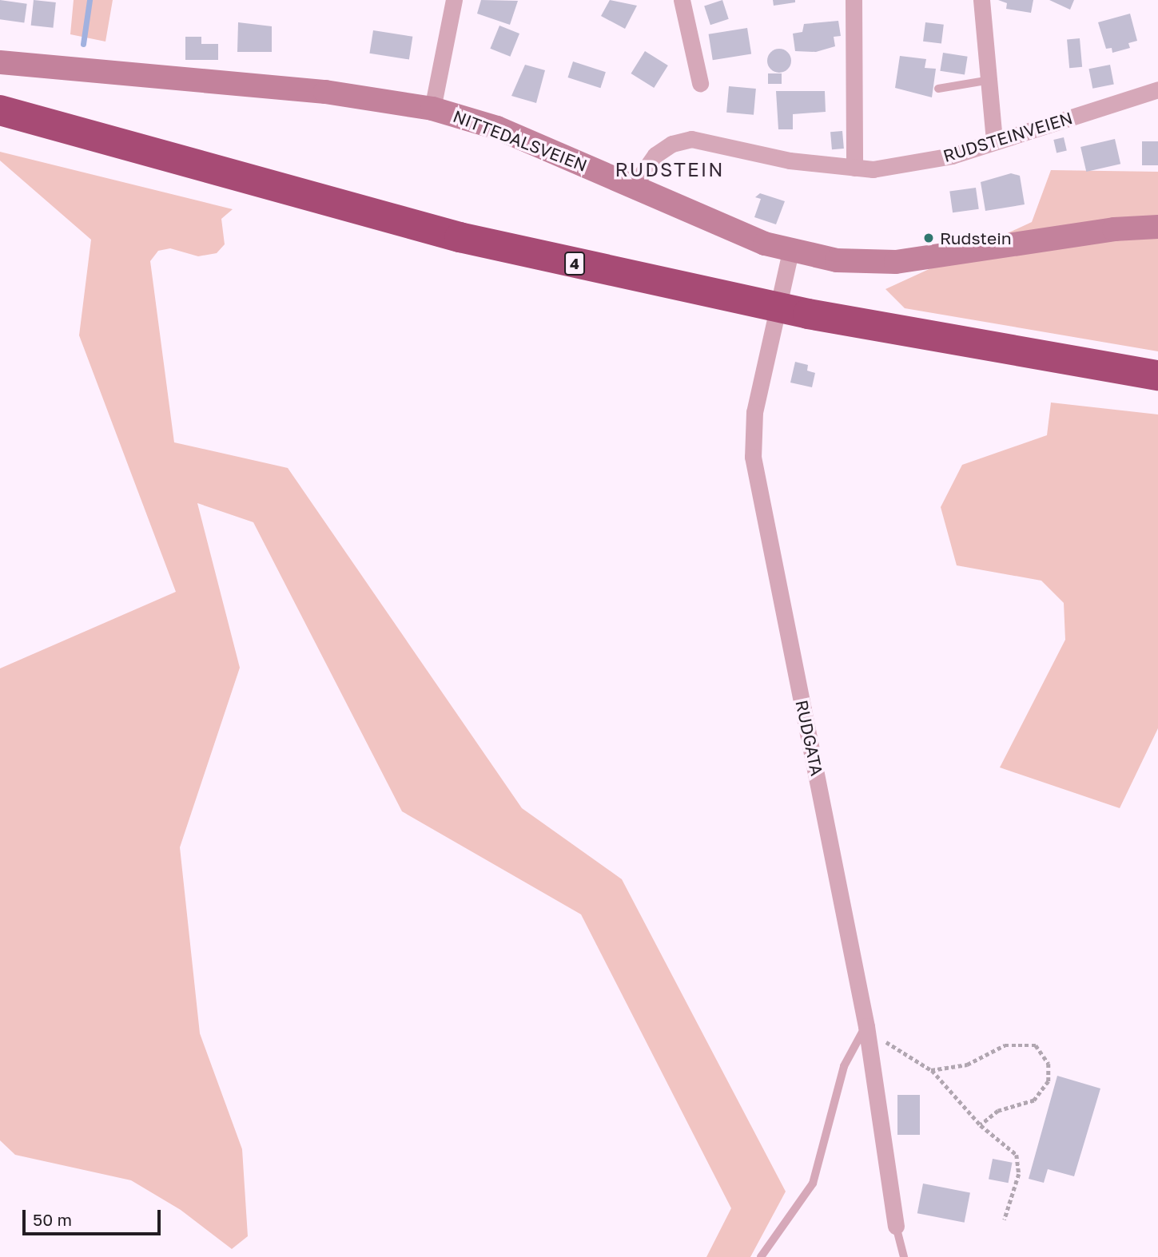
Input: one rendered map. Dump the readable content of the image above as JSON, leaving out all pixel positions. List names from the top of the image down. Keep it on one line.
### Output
{"streets":{"highway":["4"],"main road":["NITTEDALSVEIEN"],"street":["RUDSTEINVEIEN","RUDGATA"]},"crossings":[["RUDSTEINVEIEN","NITTEDALSVEIEN"],["NITTEDALSVEIEN","RUDGATA"]],"districts":["RUDSTEIN"],"places":["Rudstein"],"scale_bar":"50 m"}
